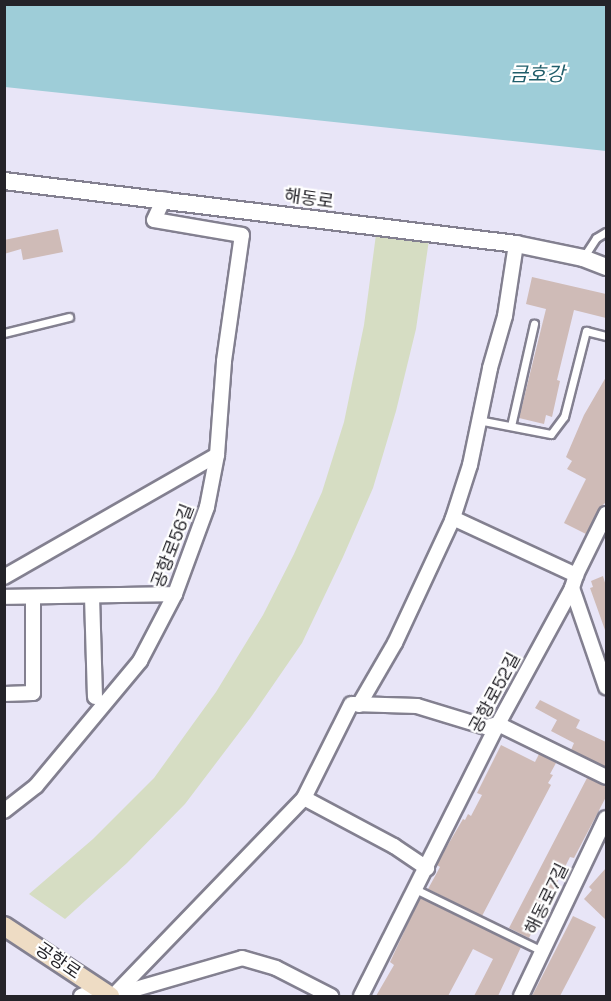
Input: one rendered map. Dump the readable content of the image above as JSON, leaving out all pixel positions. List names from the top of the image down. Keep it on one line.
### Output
{"streets":{"main road":["공항로"],"street":["해동로","공항로56길","공항로52길","해동로7길"]},"crossings":[["해동로","공항로56길"]],"water":["금호강"]}
